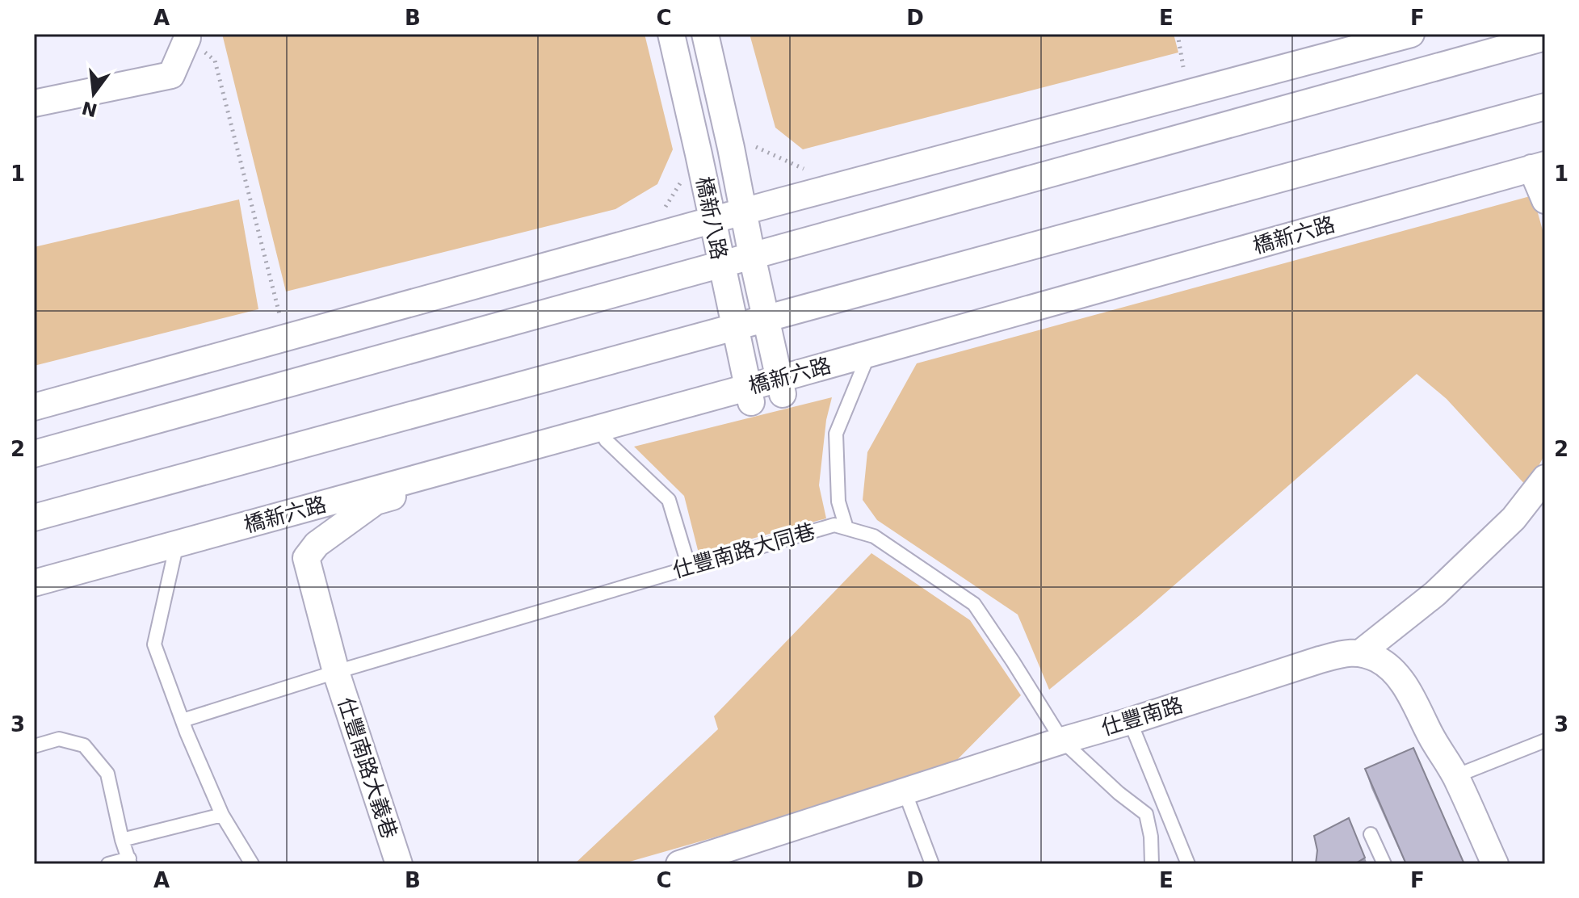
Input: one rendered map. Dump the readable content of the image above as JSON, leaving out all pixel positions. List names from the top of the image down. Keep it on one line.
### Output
{"streets":{"street":["橋新八路","橋新六路","仕豐南路","仕豐南路大義巷"],"lane":["仕豐南路大同巷"]},"crossings":[["橋新八路","橋新六路"],["仕豐南路大同巷","仕豐南路"],["仕豐南路大同巷","仕豐南路大義巷"]],"north":"bottom","grid":{"columns":["A","B","C","D","E","F"],"rows":["1","2","3"]}}
